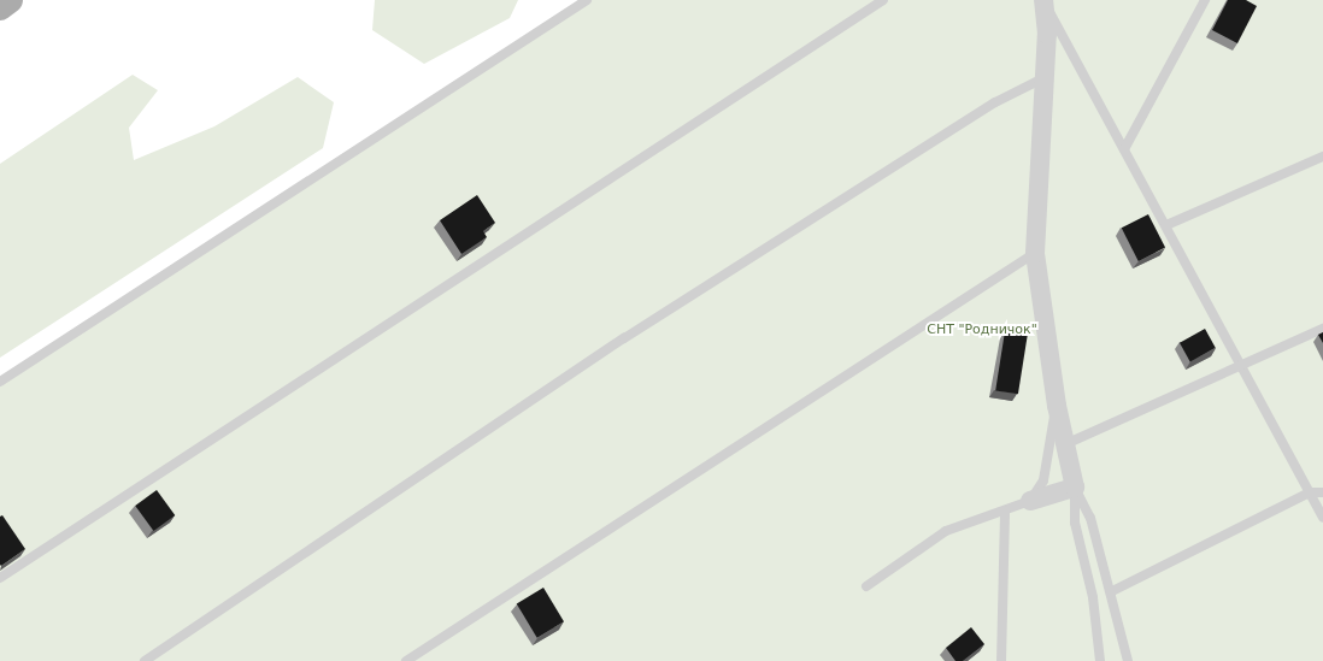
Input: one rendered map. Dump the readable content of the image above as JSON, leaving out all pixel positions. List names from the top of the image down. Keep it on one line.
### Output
{"parks":["СНТ \"Родничок\""]}
